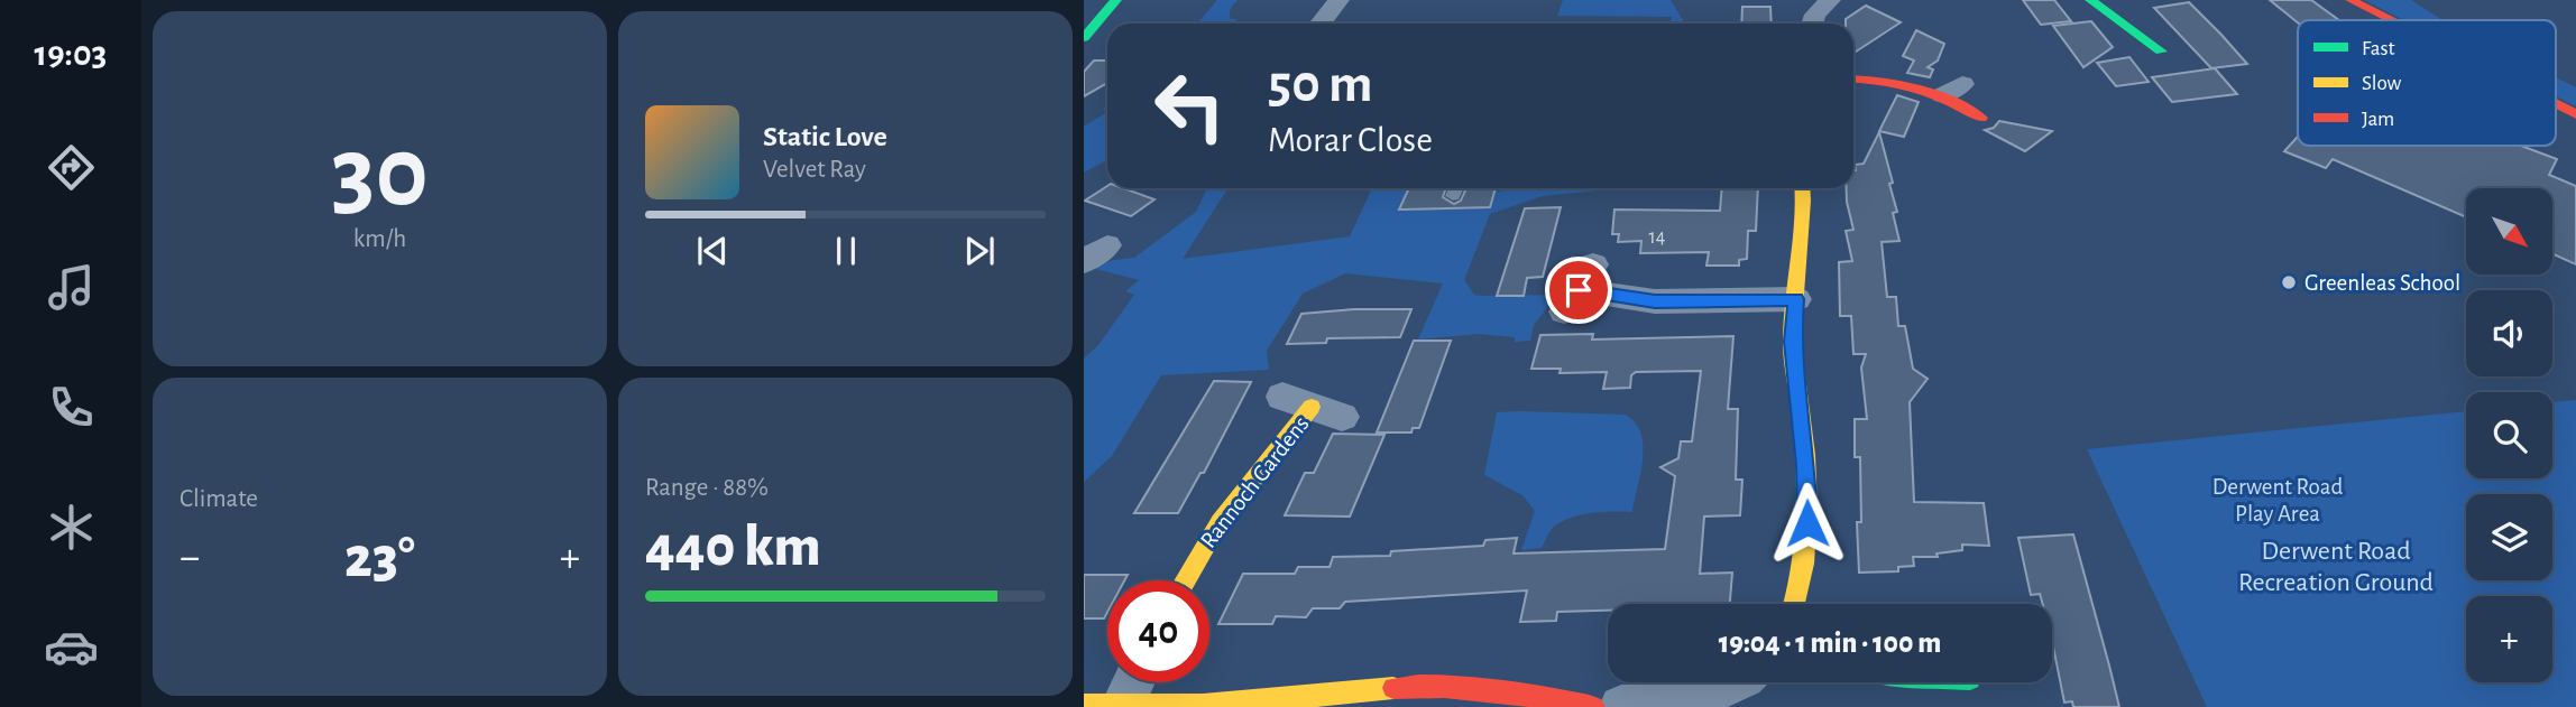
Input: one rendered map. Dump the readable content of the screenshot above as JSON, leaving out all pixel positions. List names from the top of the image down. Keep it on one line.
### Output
{"streets":{"street":["Rannoch Gardens"]},"parks":["Derwent Road Play Area","Derwent Road Recreation Ground"],"places":["Greenleas School"],"house_numbers":["14"],"legend":["Fast","Slow","Jam"],"north":"bottom right","page":{"tabs":"19:03","tile":[["30","km/h"],"Climate",["Range · 88%","440 km"]],"turn":["50 m","Morar Close"],"song":["Static Love","Velvet Ray"],"map_buttons":"+","heat":["−","23°","+"],"limit":"40","trip":"19:04 · 1 min · 100 m"}}
